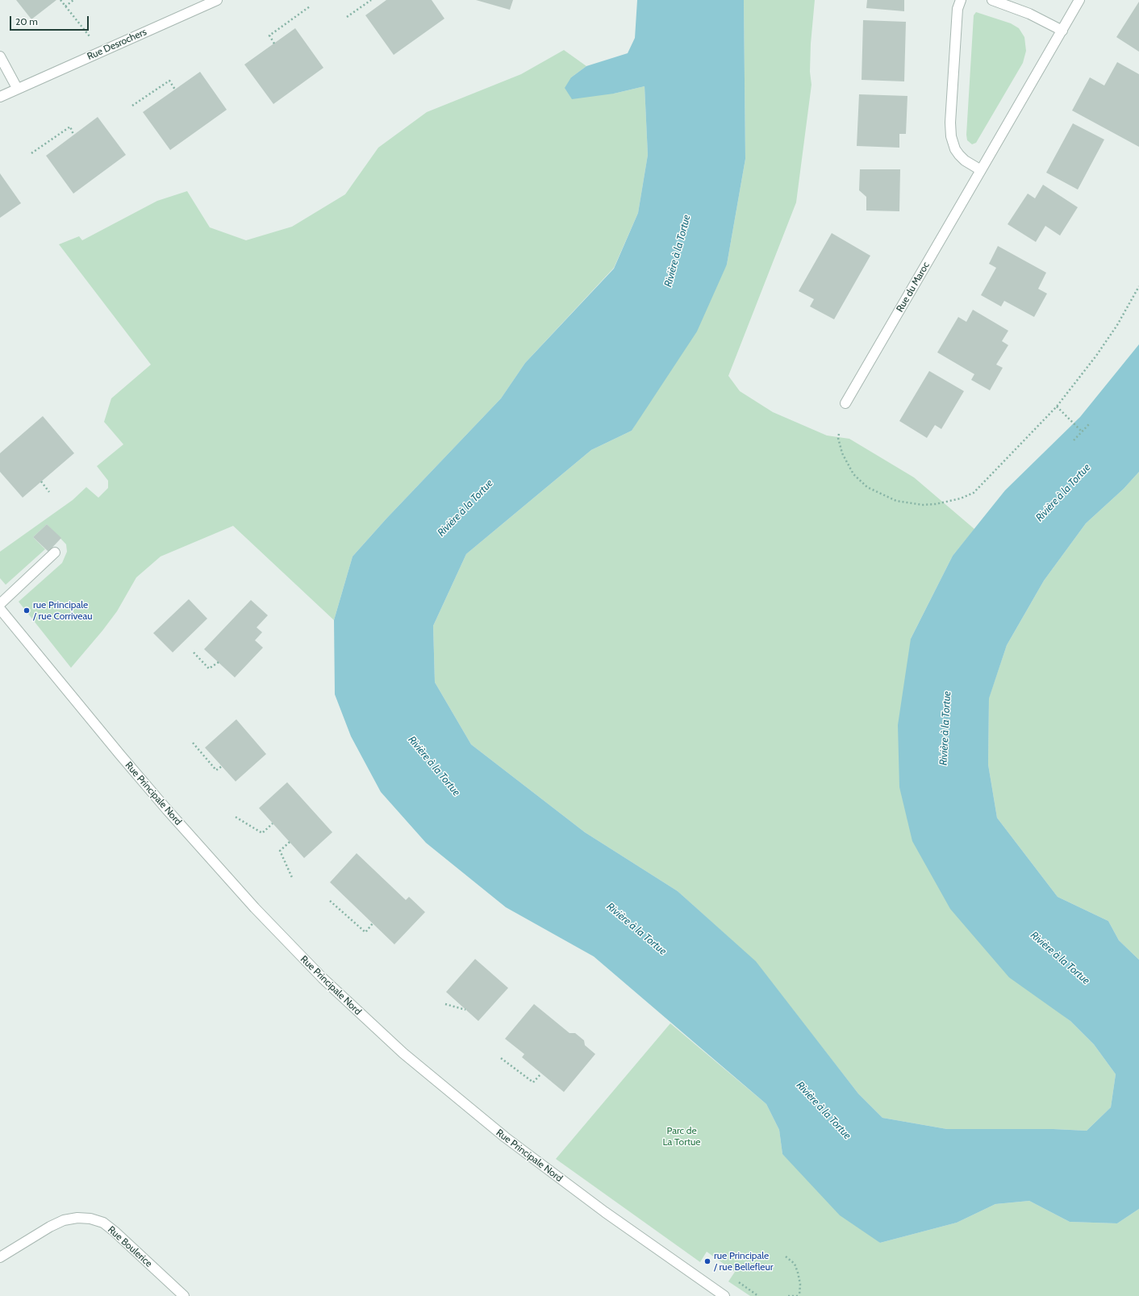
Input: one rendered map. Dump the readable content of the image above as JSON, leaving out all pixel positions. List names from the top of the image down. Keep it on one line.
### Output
{"streets":{"street":["Rue Desrochers","Rue du Maroc","Rue Principale Nord","Rue Boulerice"]},"water":["Rivière à la Tortue"],"parks":["Parc de La Tortue"],"places":["rue Principale / rue Corriveau","rue Principale / rue Bellefleur"],"scale_bar":"20 m"}
